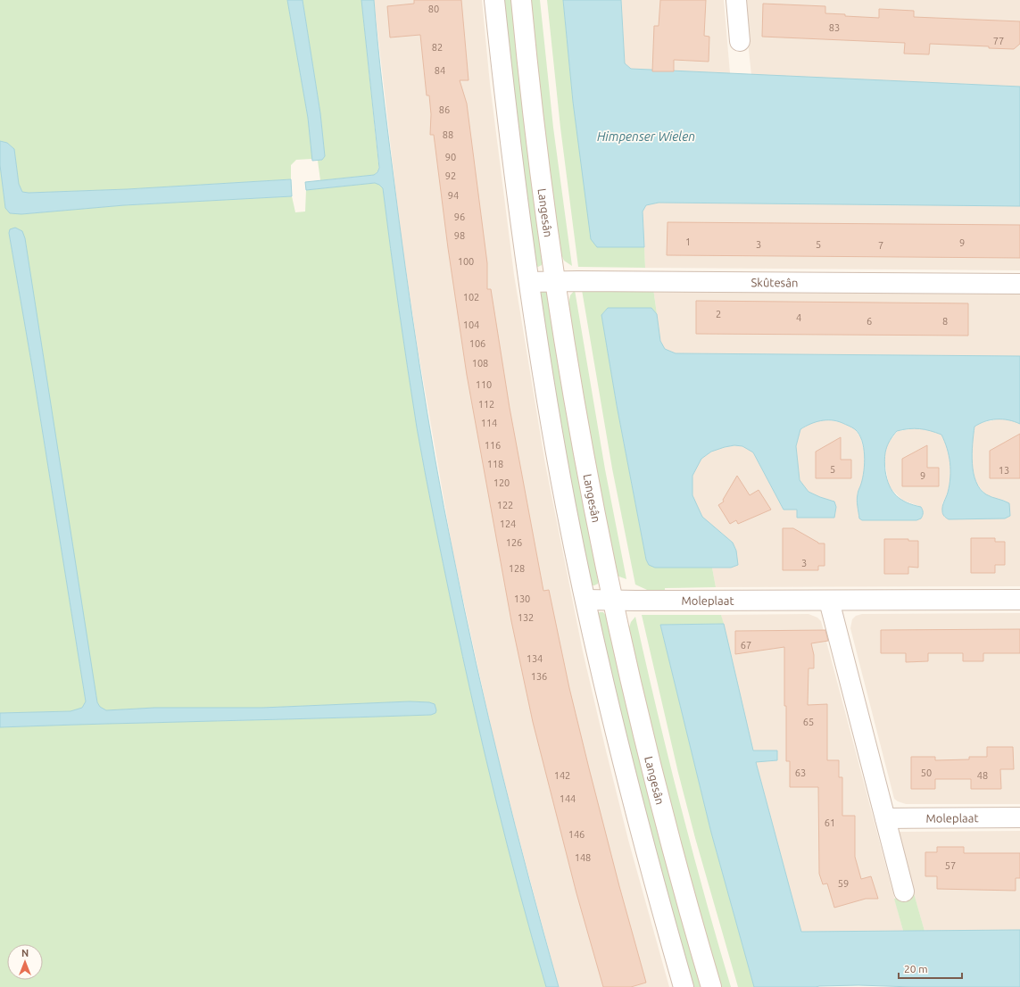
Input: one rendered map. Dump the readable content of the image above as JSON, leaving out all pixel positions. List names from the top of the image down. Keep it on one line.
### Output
{"streets":{"street":["Langesân","Skûtesân","Moleplaat"]},"crossings":[["Langesân","Skûtesân"],["Langesân","Moleplaat"]],"water":["Himpenser Wielen"],"house_numbers":["80","83","77","82","84","86","88","90","92","94","96","98","1","9","3","5","7","100","102","2","4","6","8","104","106","108","110","112","114","116","118","5","13","9","120","122","124","126","3","128","130","132","67","134","136","65","63","50","142","48","144","61","146","148","57","59"],"scale_bar":"20 m","north":"top"}
